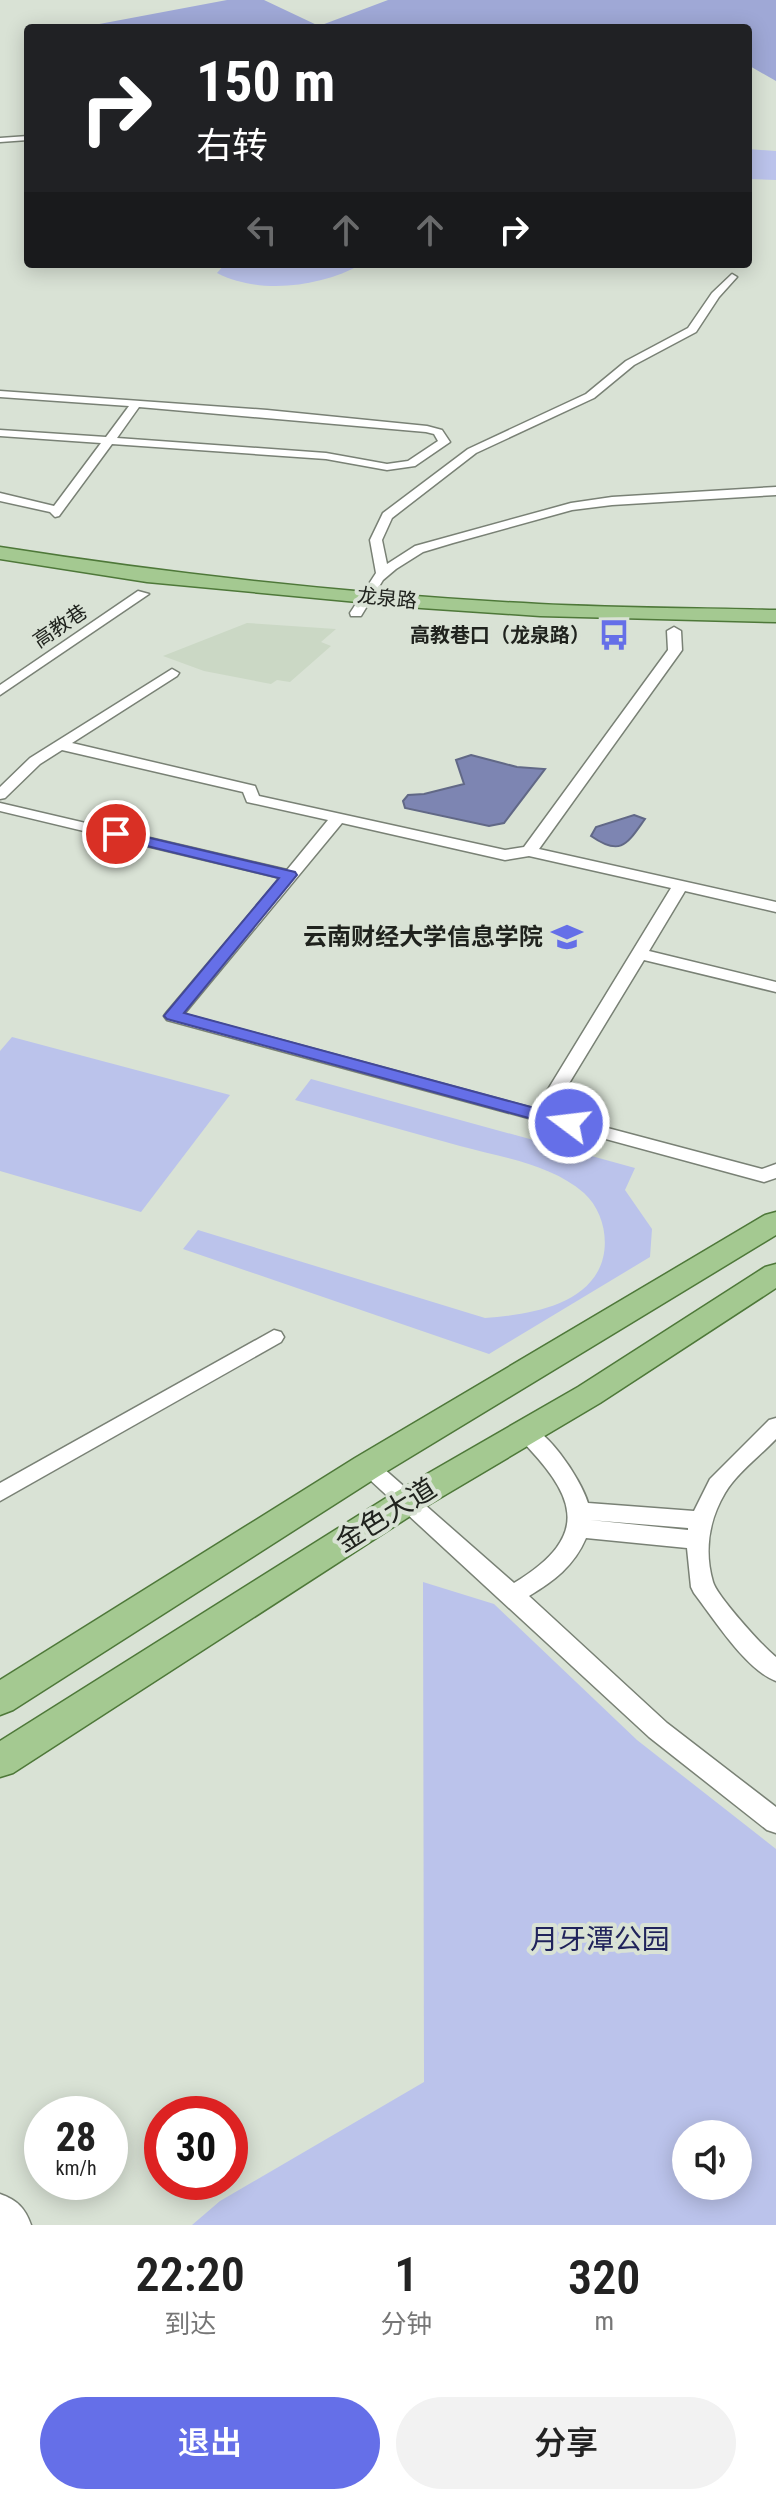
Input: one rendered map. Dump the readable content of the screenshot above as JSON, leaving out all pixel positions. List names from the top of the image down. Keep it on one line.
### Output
{"streets":{"main road":["龙泉路","金色大道"],"street":["高教巷"]},"crossings":[["龙泉路","高教巷"]],"parks":["月牙潭公园"],"places":{"bus stop":["高教巷口（龙泉路）"],"school or university":["云南财经大学信息学院"]},"page":{"turn":["150 m","右转"],"speed":"28 km/h","limit":"30","eta":["22:20","到达","1","分钟","320","m"],"buttons":["退出","分享"]}}
